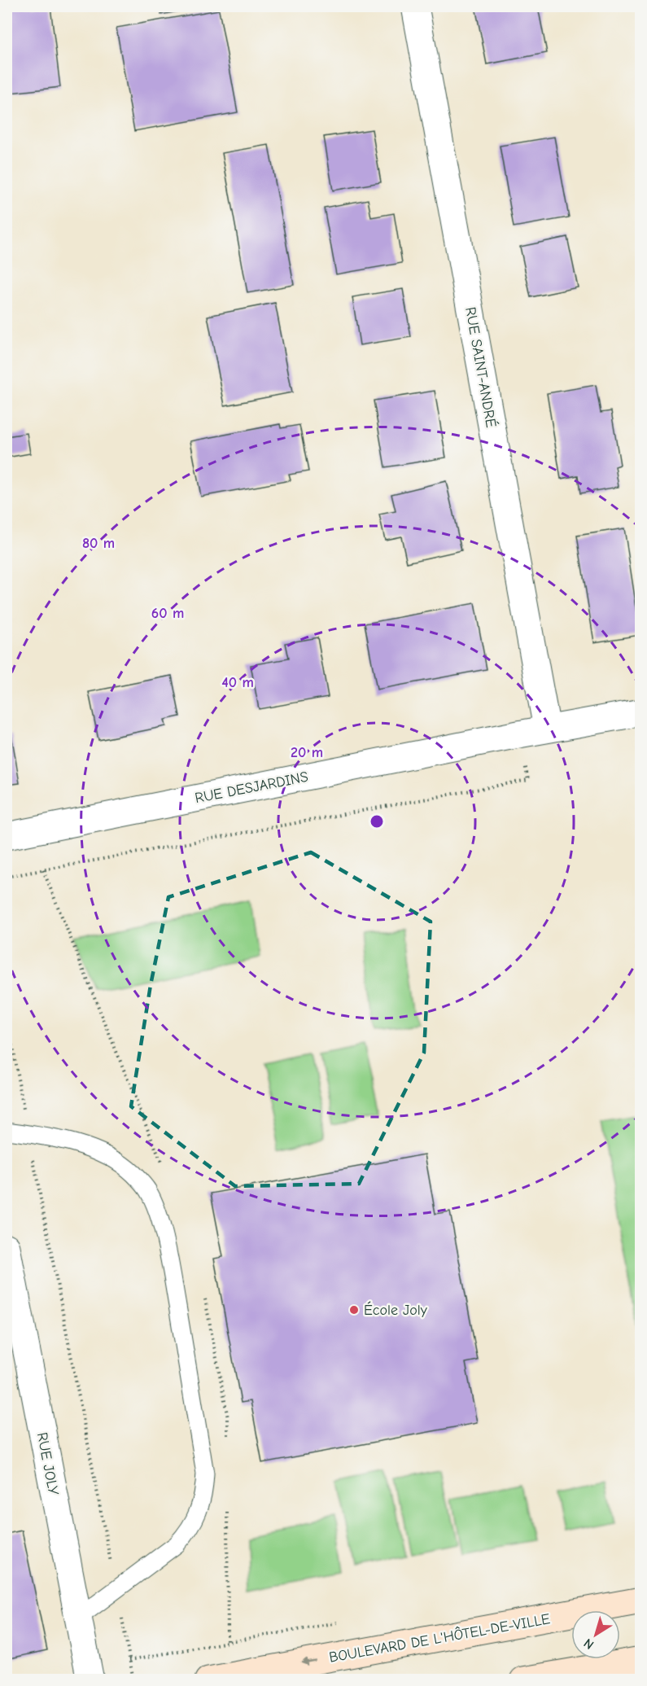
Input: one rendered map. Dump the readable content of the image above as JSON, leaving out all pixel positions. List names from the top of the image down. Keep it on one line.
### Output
{"streets":{"main road":["BOULEVARD DE L'HÔTEL-DE-VILLE"],"street":["RUE SAINT-ANDRÉ","RUE DESJARDINS","RUE JOLY"]},"crossings":[["RUE SAINT-ANDRÉ","RUE DESJARDINS"]],"one_way":["BOULEVARD DE L'HÔTEL-DE-VILLE"],"places":["École Joly"],"north":"bottom left","rings":["80 m","60 m","40 m","20 m"]}
